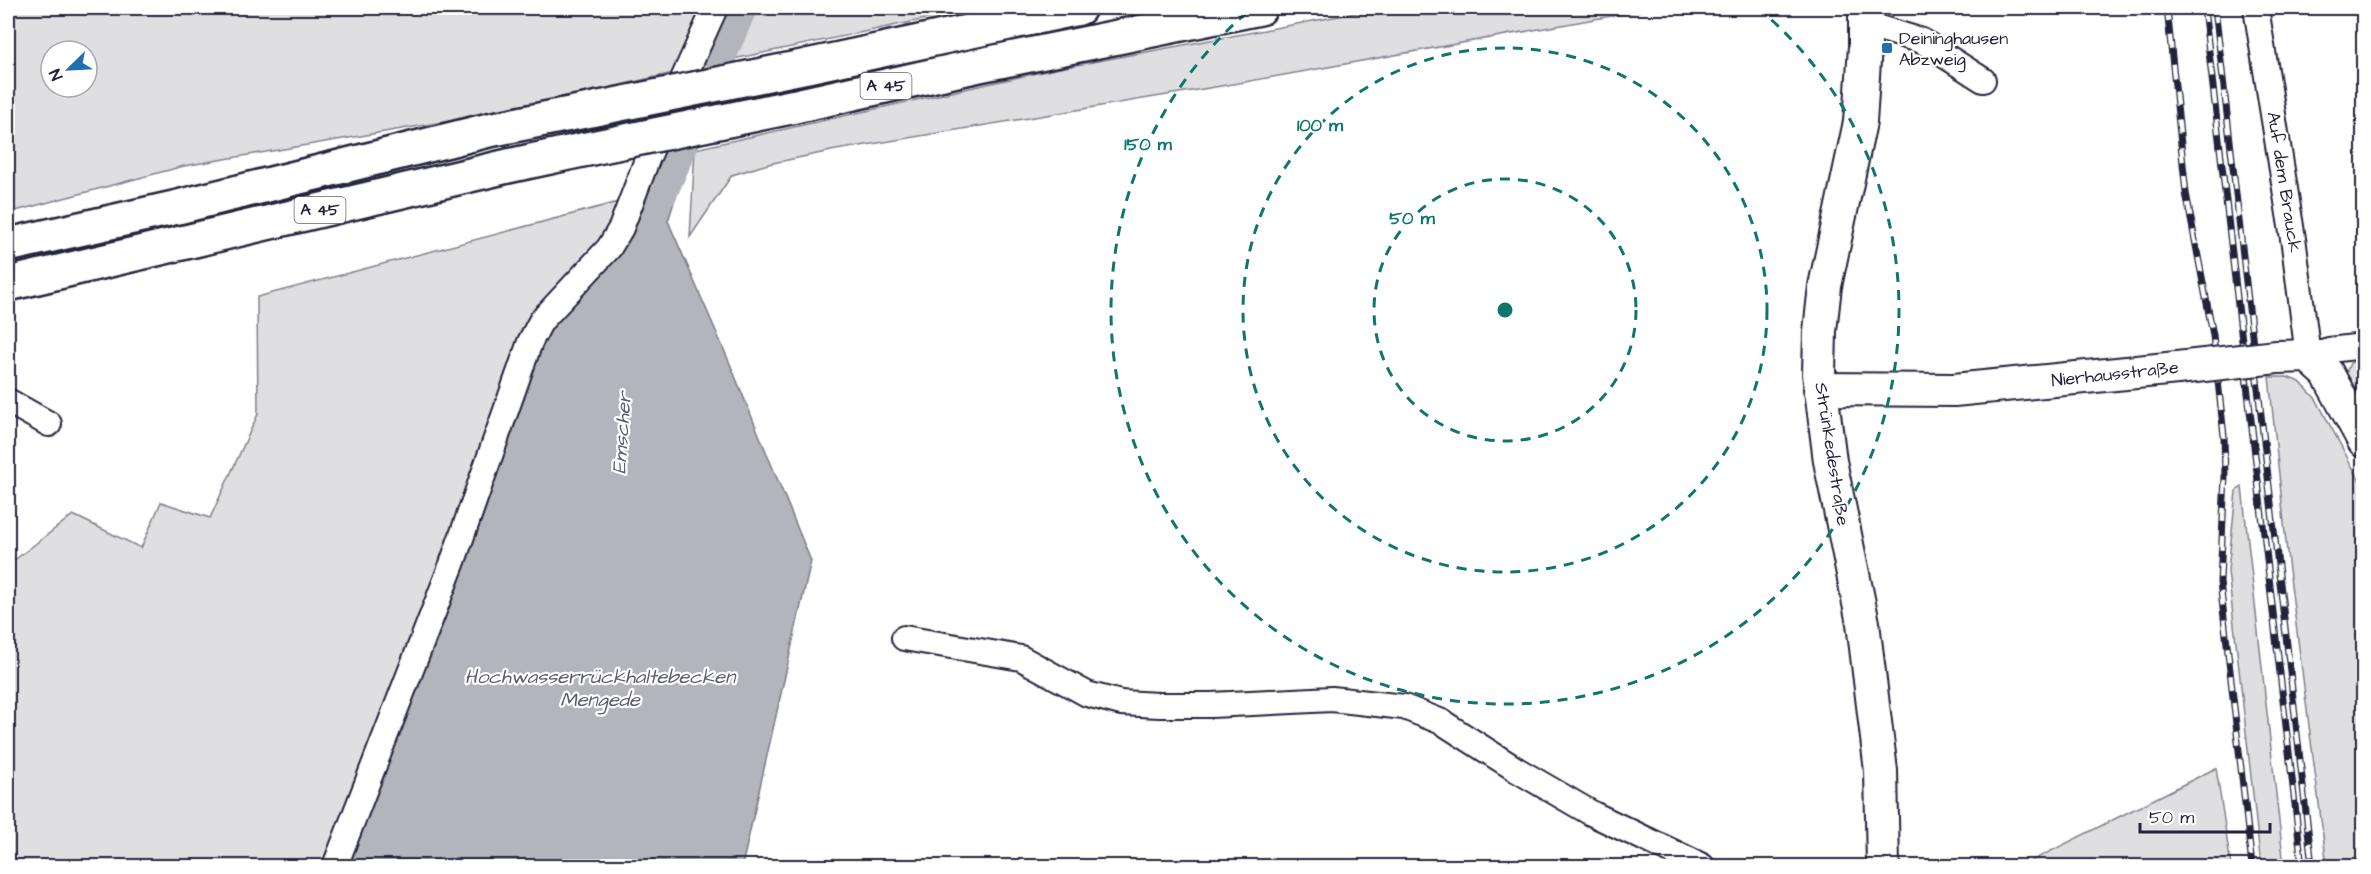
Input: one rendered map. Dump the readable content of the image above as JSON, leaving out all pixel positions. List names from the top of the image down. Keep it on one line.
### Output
{"streets":{"highway":["A 45"],"main road":["Nierhausstraße","Strünkedestraße"],"street":["Auf dem Brauck"]},"crossings":[["Auf dem Brauck","Nierhausstraße"],["Nierhausstraße","Strünkedestraße"]],"water":["Emscher","Hochwasserrückhaltebecken Mengede"],"places":{"transit":["Deininghausen Abzweig"]},"scale_bar":"50 m","north":"bottom left","rings":["100 m","150 m","50 m"]}
